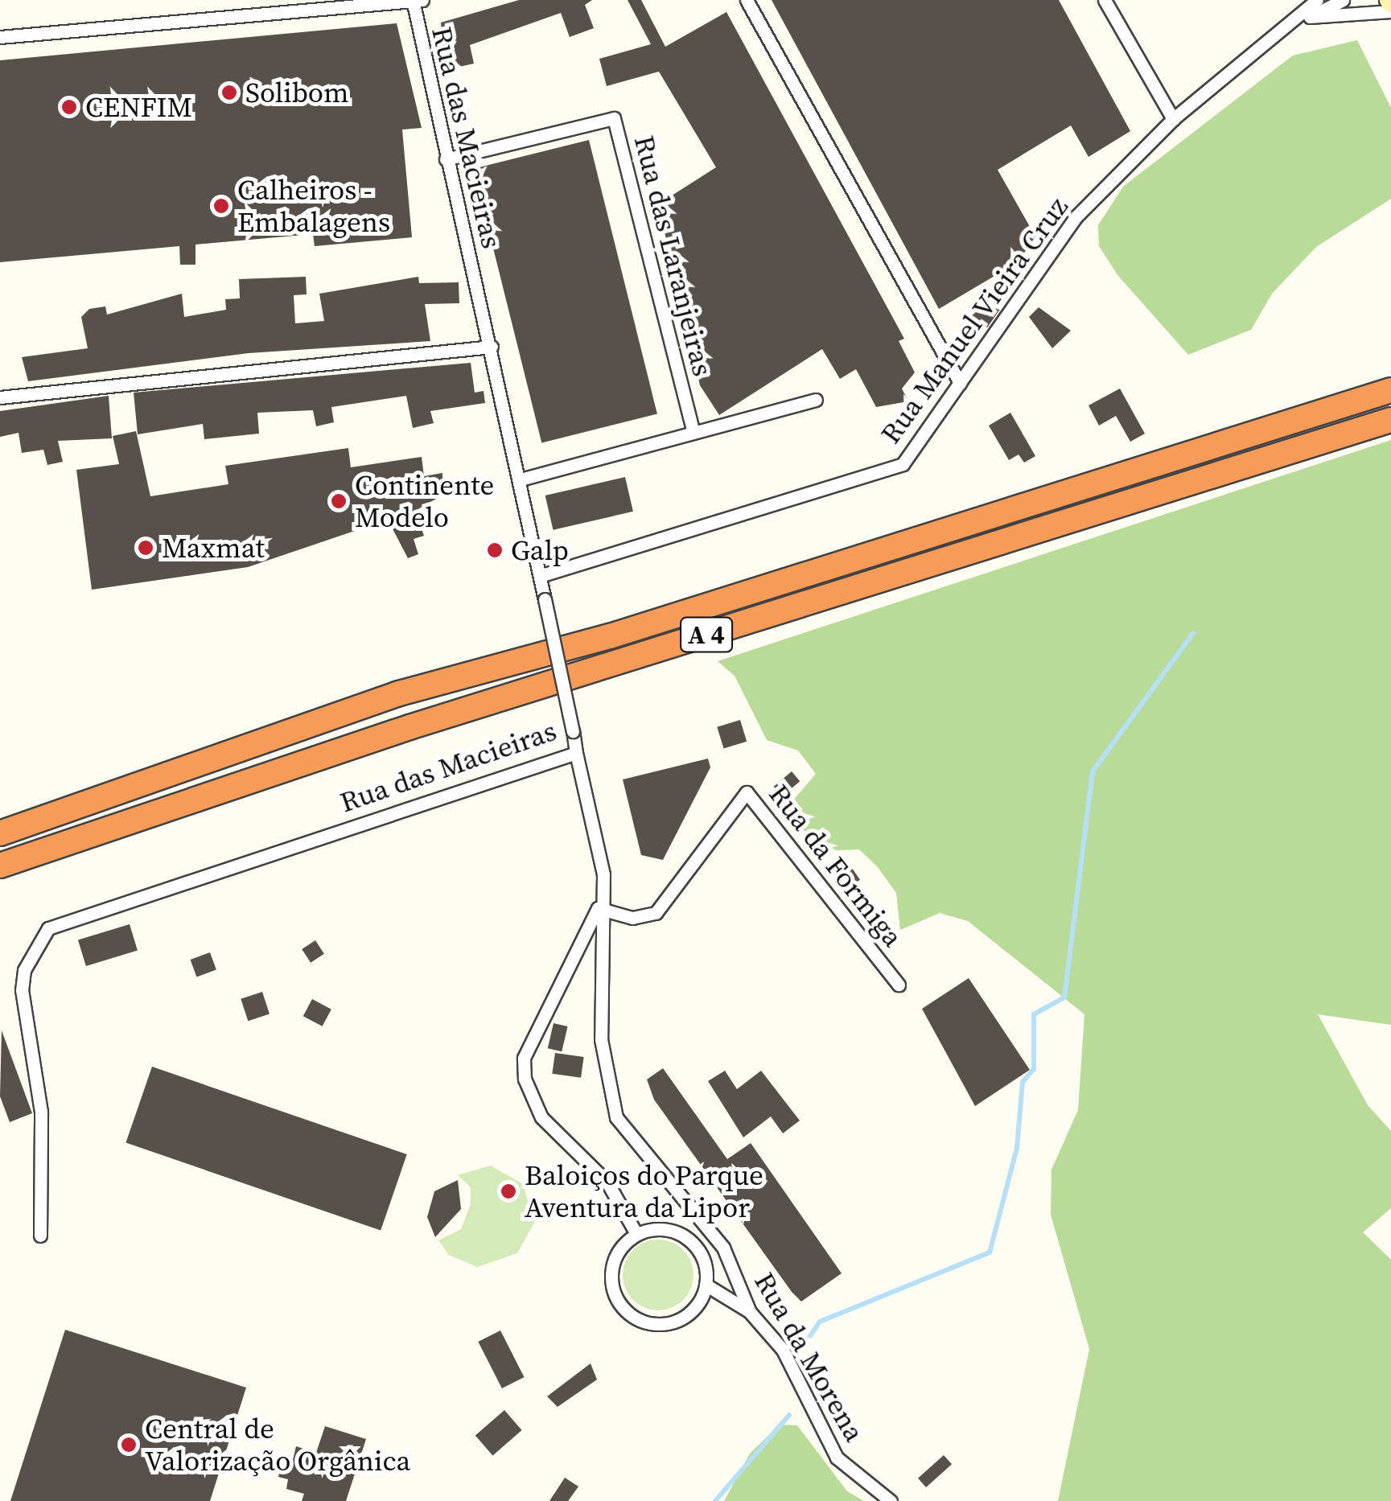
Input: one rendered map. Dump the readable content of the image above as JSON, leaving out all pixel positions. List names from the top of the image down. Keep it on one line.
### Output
{"streets":{"highway":["A 4"],"street":["Rua das Macieiras","Rua das Laranjeiras","Rua Manuel Vieira Cruz","Rua da Formiga","Rua da Morena"]},"crossings":[["Rua das Macieiras","Rua das Laranjeiras"],["Rua das Macieiras","Rua Manuel Vieira Cruz"],["Rua da Formiga","Rua da Morena"]],"places":["Solibom","CENFIM","Calheiros - Embalagens","Continente Modelo","Maxmat","Galp","Baloiços do Parque Aventura da Lipor","Central de Valorização Orgânica"]}
